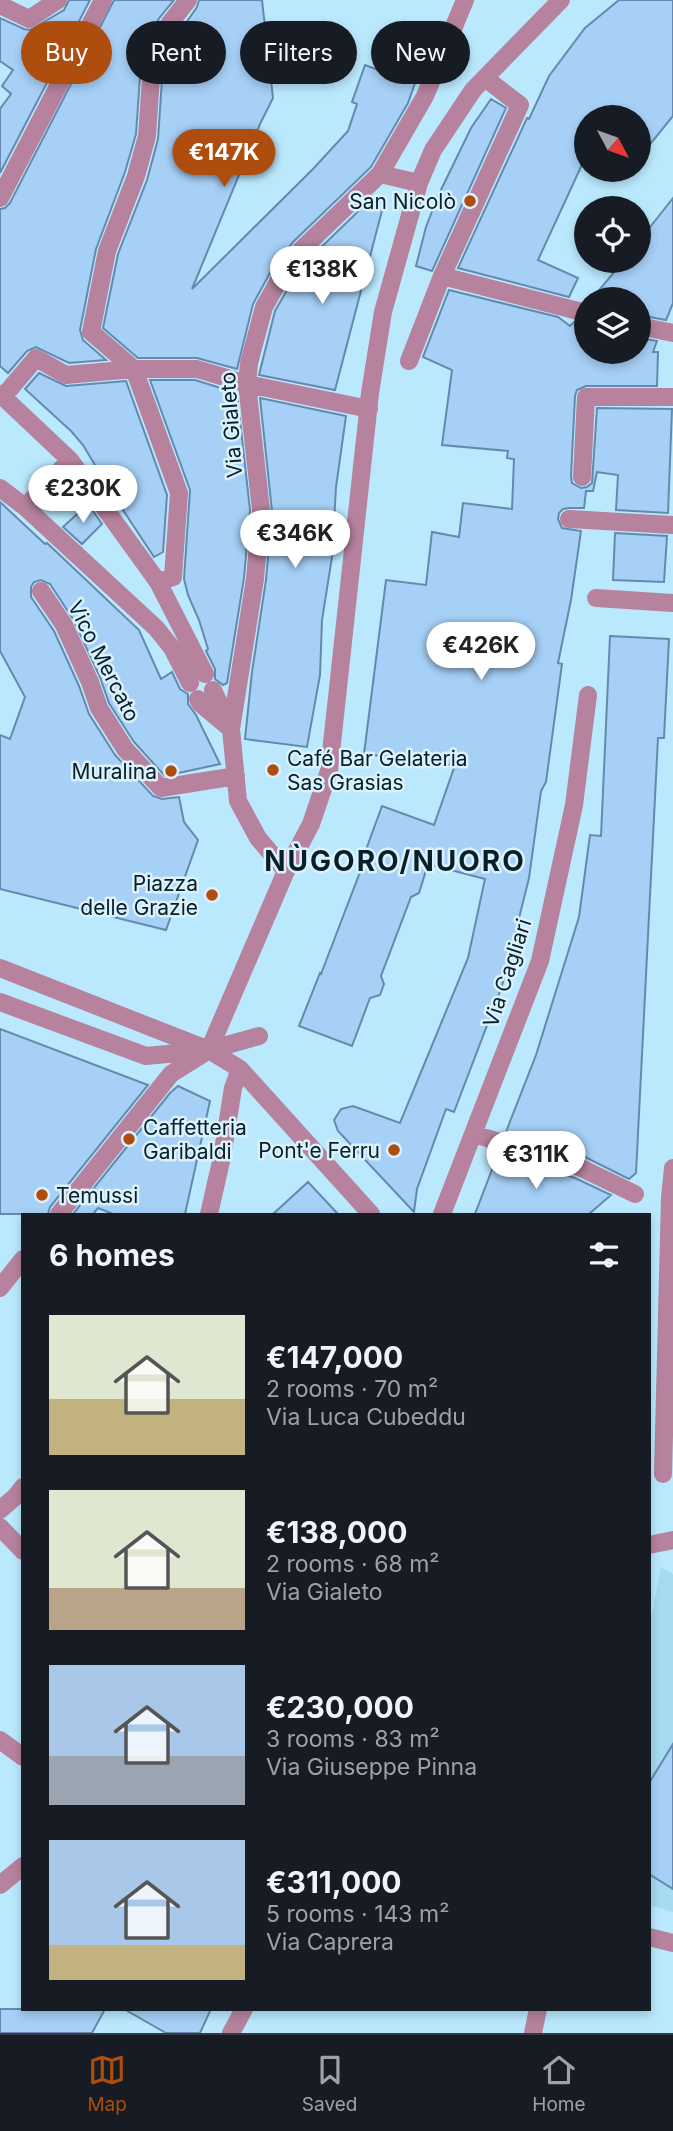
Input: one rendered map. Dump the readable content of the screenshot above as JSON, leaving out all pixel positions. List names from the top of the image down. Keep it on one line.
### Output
{"streets":{"street":["Via Gialeto","Vico Mercato","Via Cagliari"]},"crossings":[["Via Gialeto","Vico Mercato"]],"districts":["NÙGORO/NUORO"],"places":["San Nicolò","Café Bar Gelateria Sas Grasias","Muralina","Piazza delle Grazie","Caffetteria Garibaldi","Pont'e Ferru","Temussi"],"north":"bottom right","page":{"chip":["Buy","Rent","Filters","New"],"price":["€147K","€138K","€230K","€346K","€426K","€311K"],"heading":"6 homes","list":[{"name":"€147,000","note":"2 rooms · 70 m² · Via Luca Cubeddu"},{"name":"€138,000","note":"2 rooms · 68 m² · Via Gialeto"},{"name":"€230,000","note":"3 rooms · 83 m² · Via Giuseppe Pinna"},{"name":"€311,000","note":"5 rooms · 143 m² · Via Caprera"}],"tabs":["Map","Saved","Home"]}}
